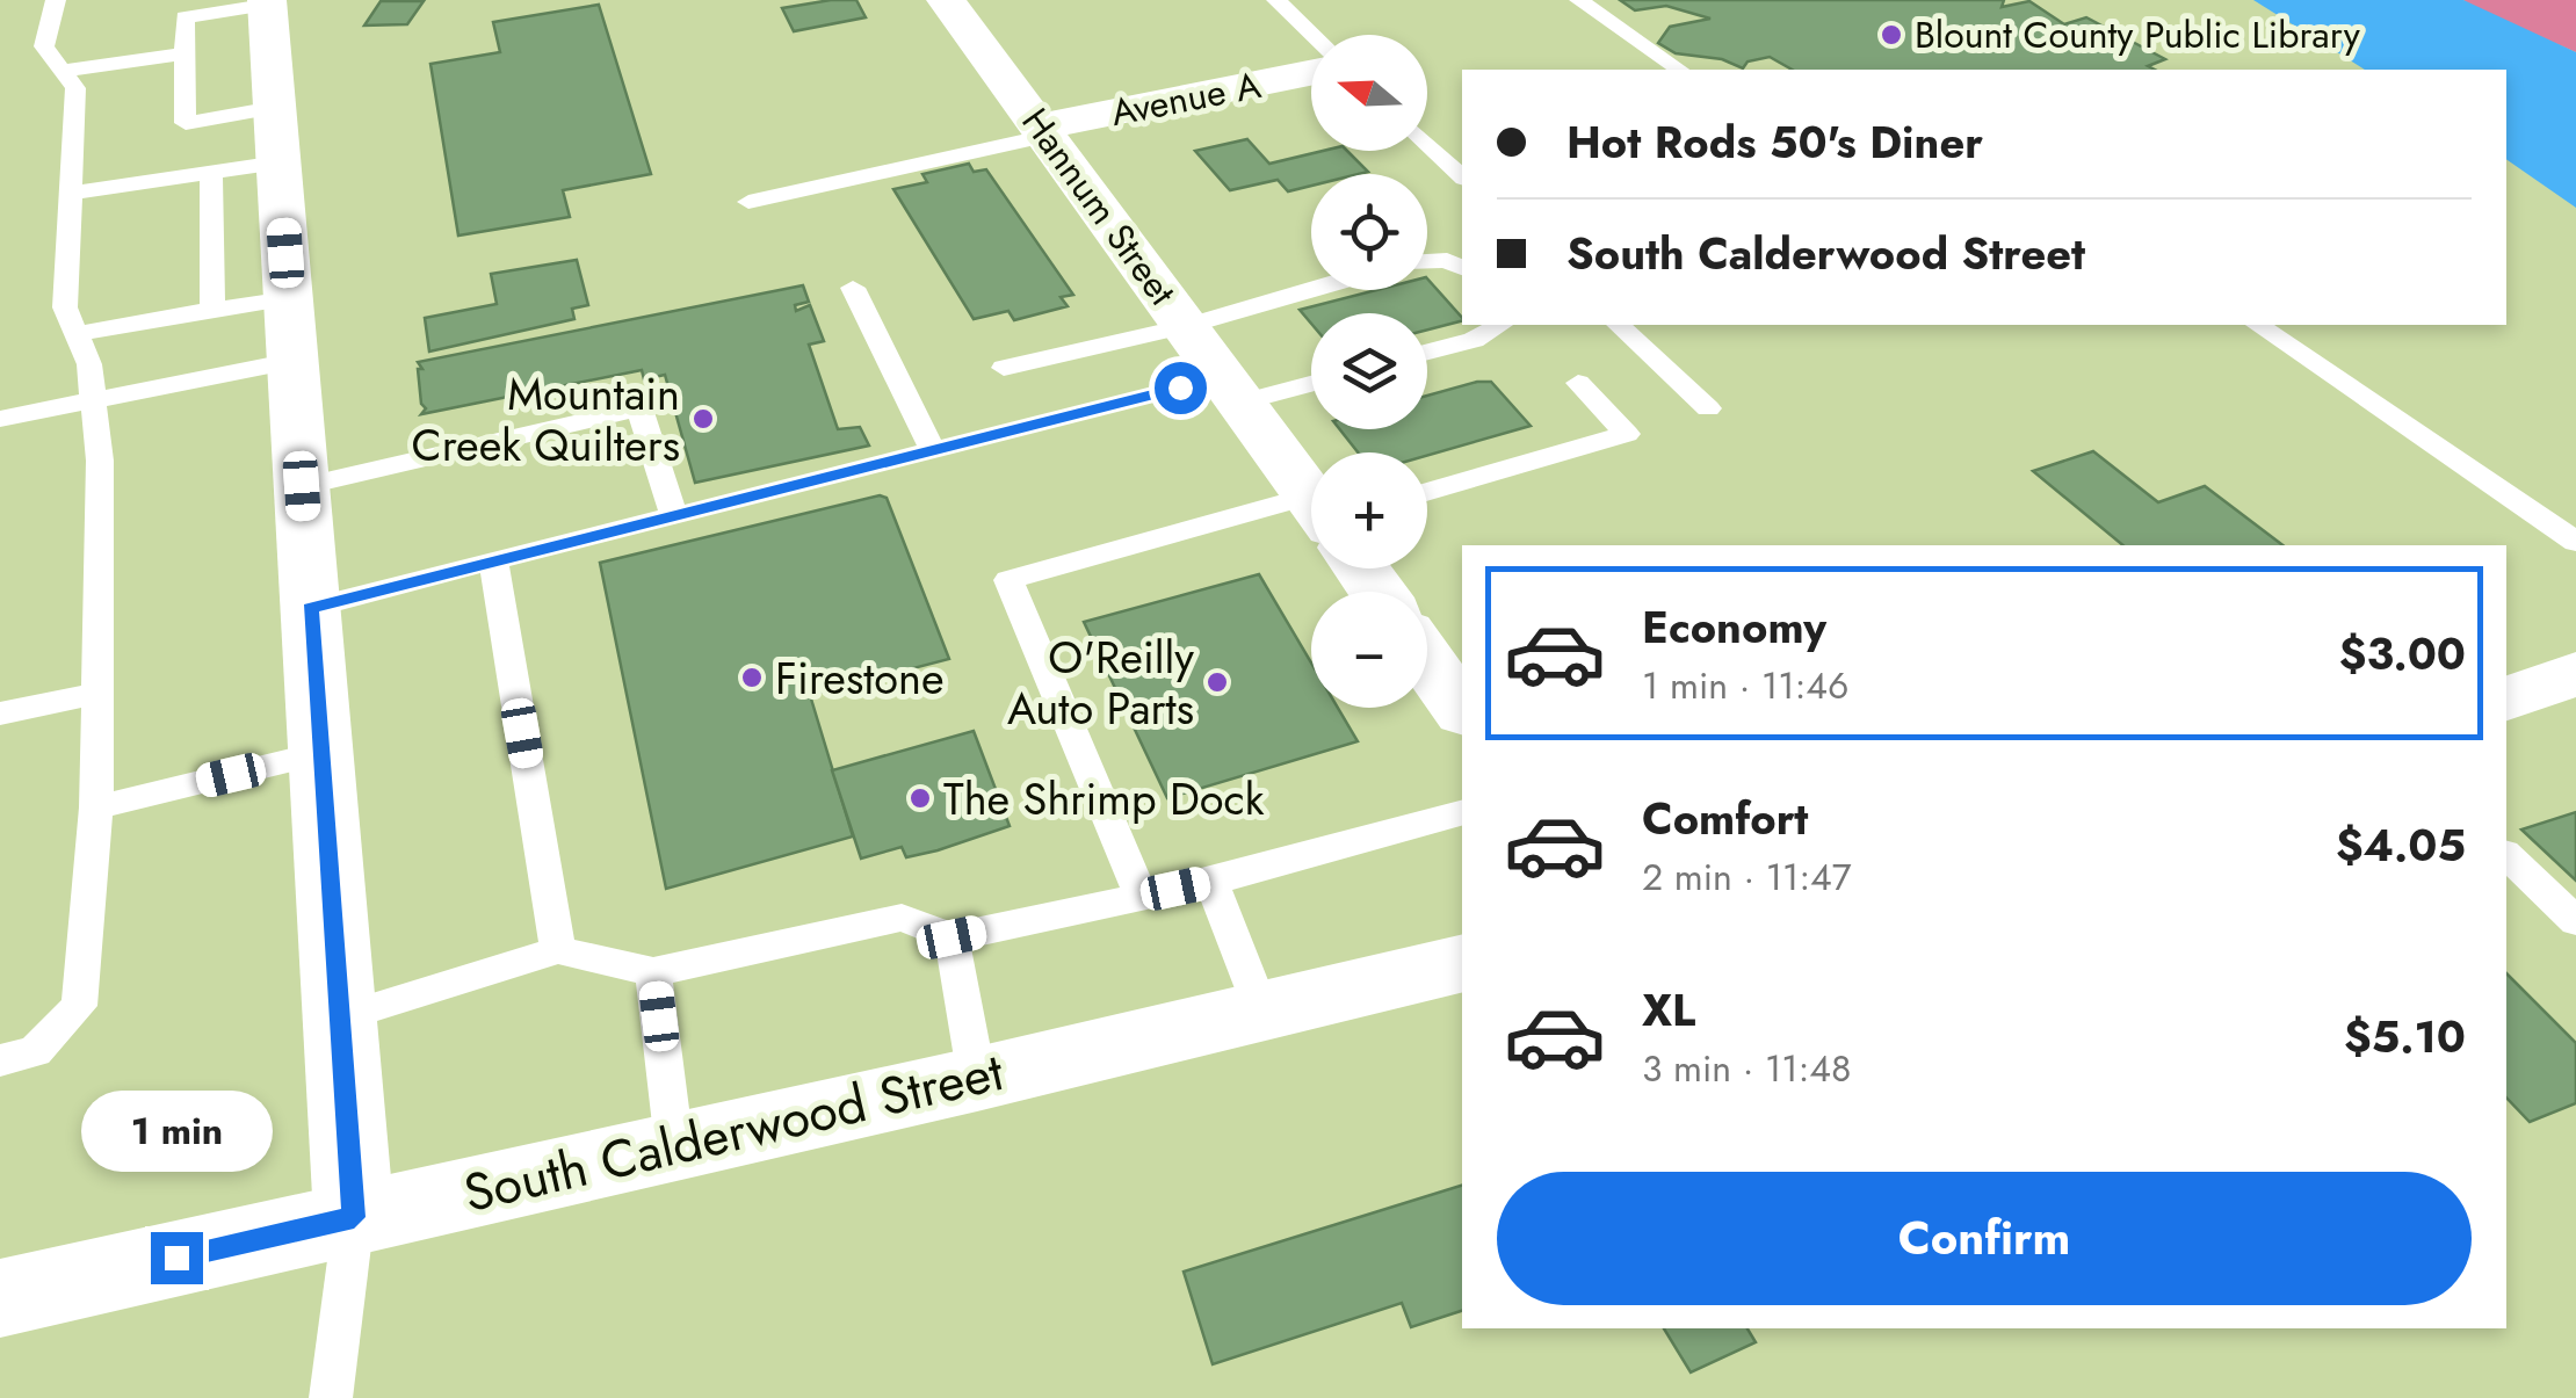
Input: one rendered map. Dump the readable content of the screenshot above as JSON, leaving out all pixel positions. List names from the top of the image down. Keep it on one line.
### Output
{"streets":{"street":["Avenue A","Hannum Street","South Calderwood Street"]},"crossings":[["Avenue A","Hannum Street"]],"places":["Blount County Public Library","Mountain Creek Quilters","Firestone","O'Reilly Auto Parts","The Shrimp Dock"],"north":"left","page":{"map_buttons":["+","−"],"banner":["Hot Rods 50's Diner","South Calderwood Street"],"list":[{"name":"Economy","note":"1 min · 11:46","value":"$3.00"},{"name":"Comfort","note":"2 min · 11:47","value":"$4.05"},{"name":"XL","note":"3 min · 11:48","value":"$5.10"}],"bubble":"1 min","buttons":"Confirm"}}
